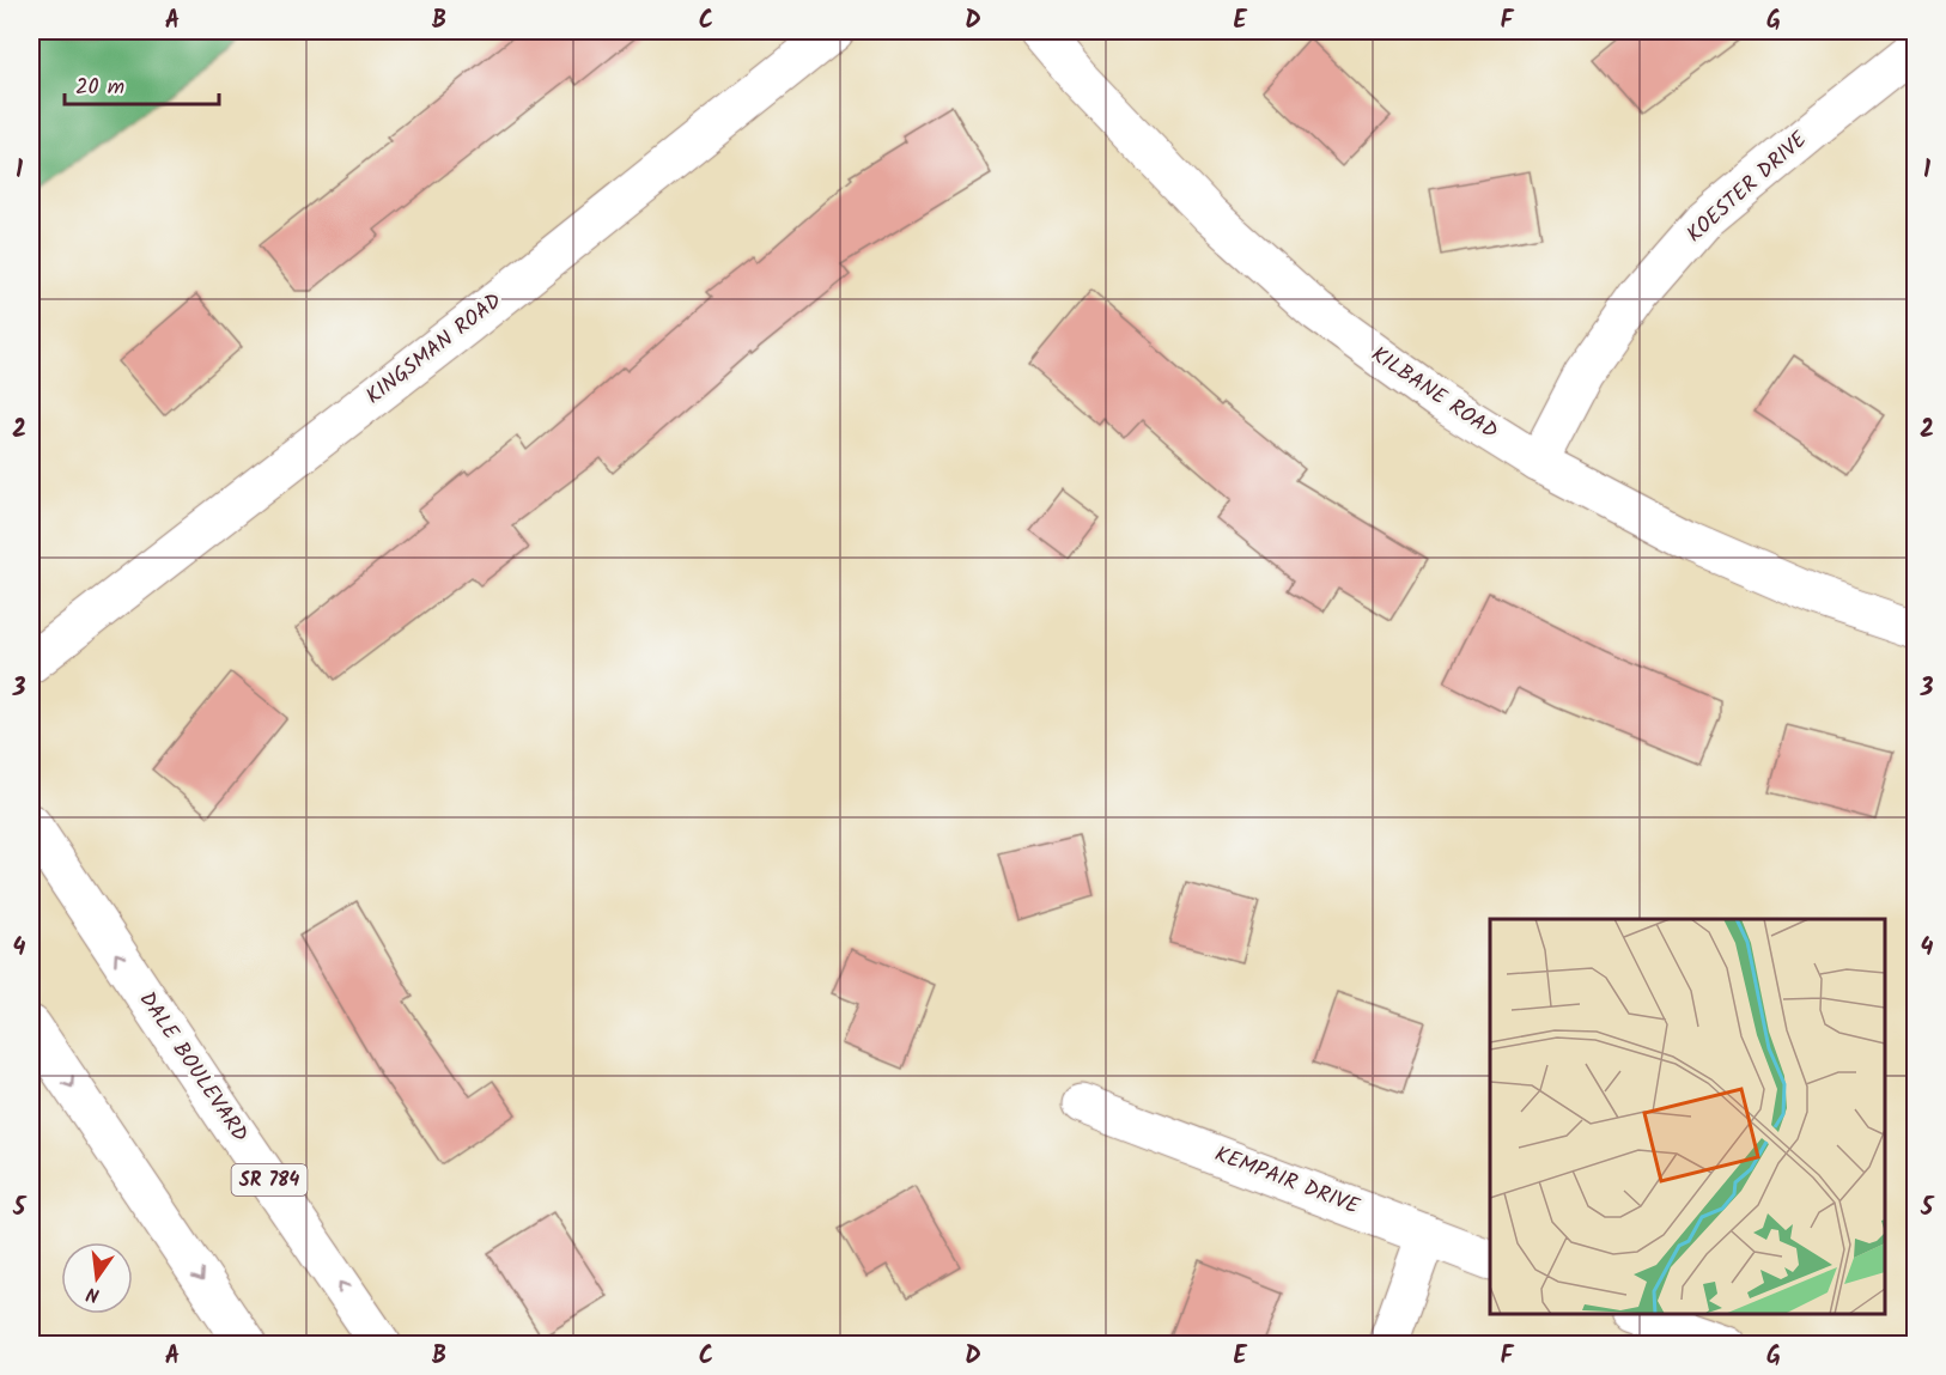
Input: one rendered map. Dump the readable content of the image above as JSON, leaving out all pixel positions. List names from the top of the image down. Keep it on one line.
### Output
{"streets":{"street":["KOESTER DRIVE","KINGSMAN ROAD","KILBANE ROAD","DALE BOULEVARD","SR 784","KEMPAIR DRIVE"]},"crossings":[["KOESTER DRIVE","KILBANE ROAD"]],"scale_bar":"20 m","north":"bottom","grid":{"columns":["A","B","C","D","E","F","G"],"rows":["1","2","3","4","5"]}}
